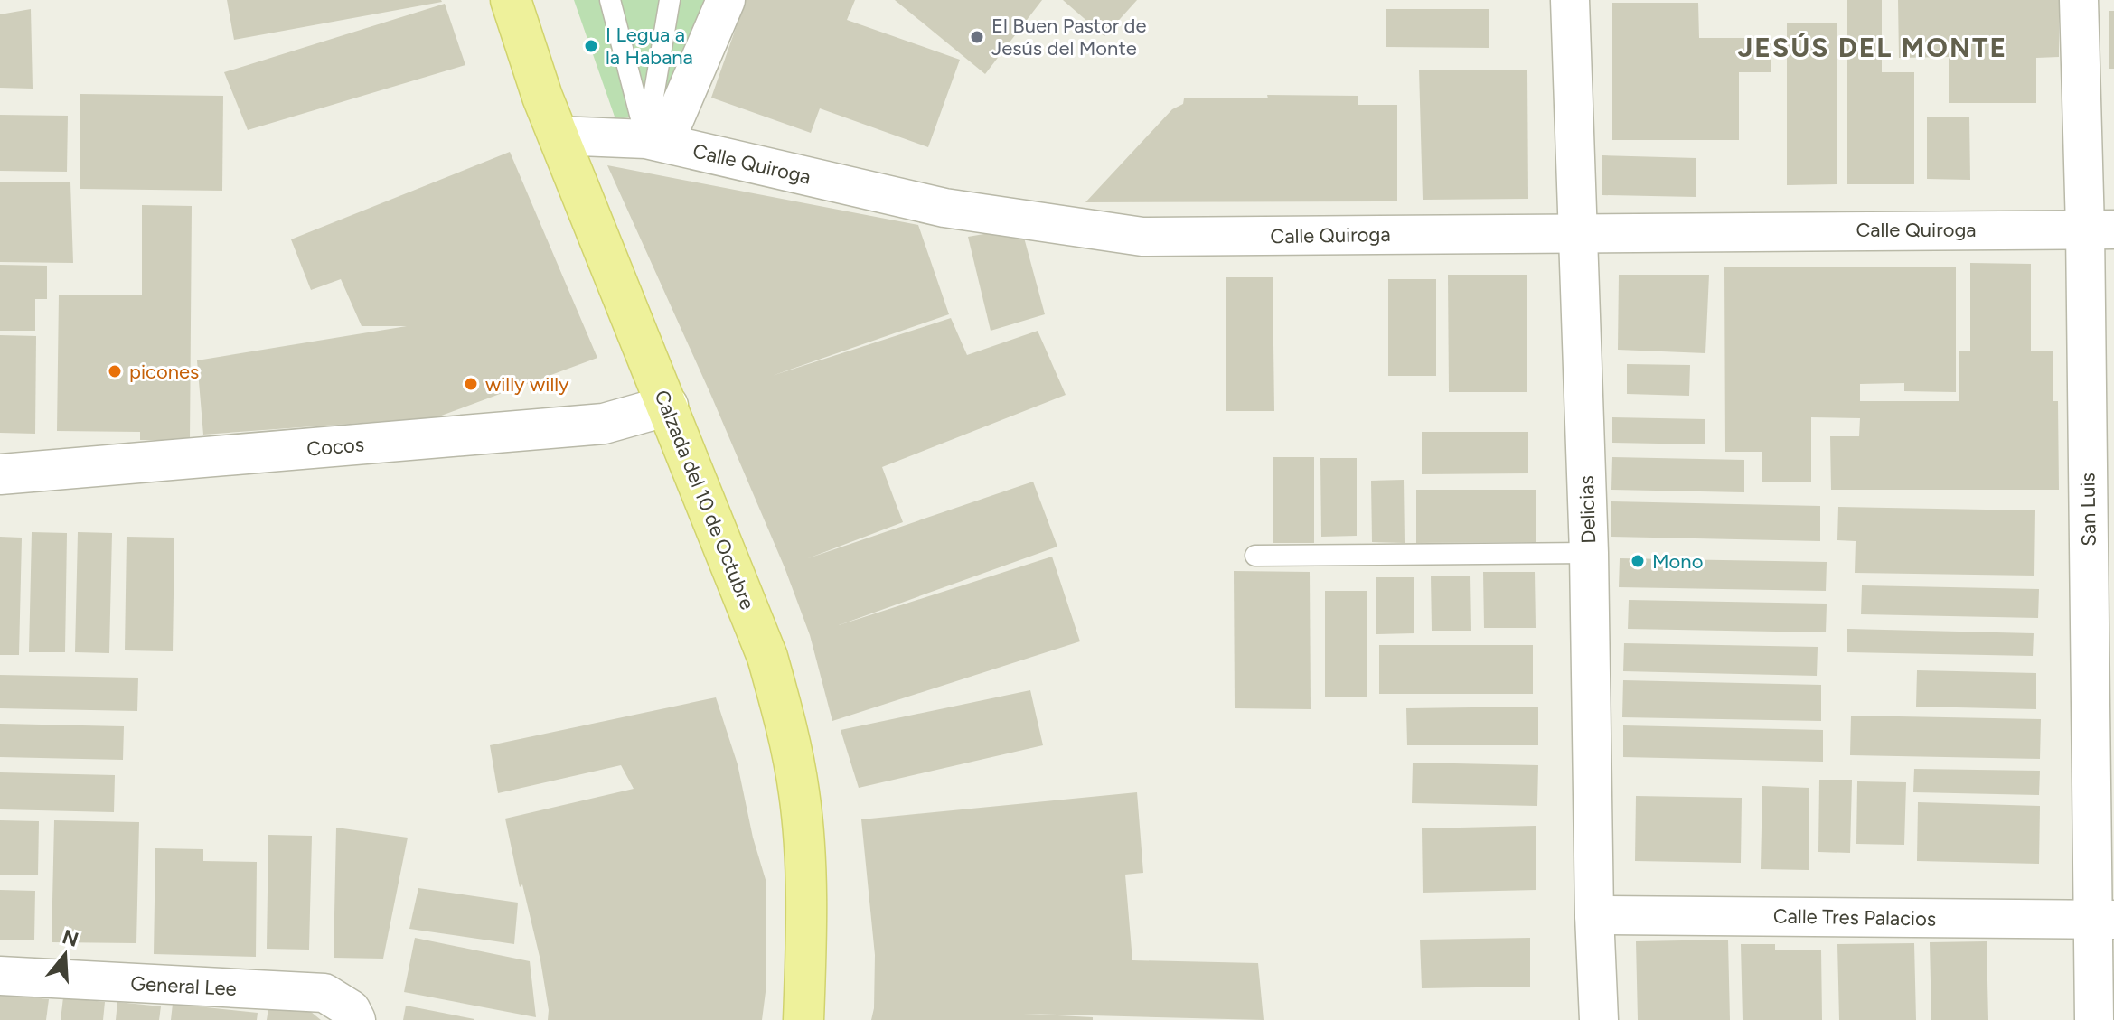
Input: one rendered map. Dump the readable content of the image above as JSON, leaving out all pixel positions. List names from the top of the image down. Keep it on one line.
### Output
{"streets":{"main road":["Calzada del 10 de Octubre"],"street":["Calle Quiroga","Cocos","Delicias","San Luis","Calle Tres Palacios","General Lee"]},"crossings":[["Calle Quiroga","Calzada del 10 de Octubre"],["Calle Quiroga","Delicias"],["Calle Quiroga","San Luis"],["Cocos","Calzada del 10 de Octubre"],["Delicias","Calle Tres Palacios"],["San Luis","Calle Tres Palacios"]],"districts":["JESÚS DEL MONTE"],"places":["El Buen Pastor de Jesús del Monte","I Legua a la Habana","picones","willy willy","Mono"],"north":"top"}
